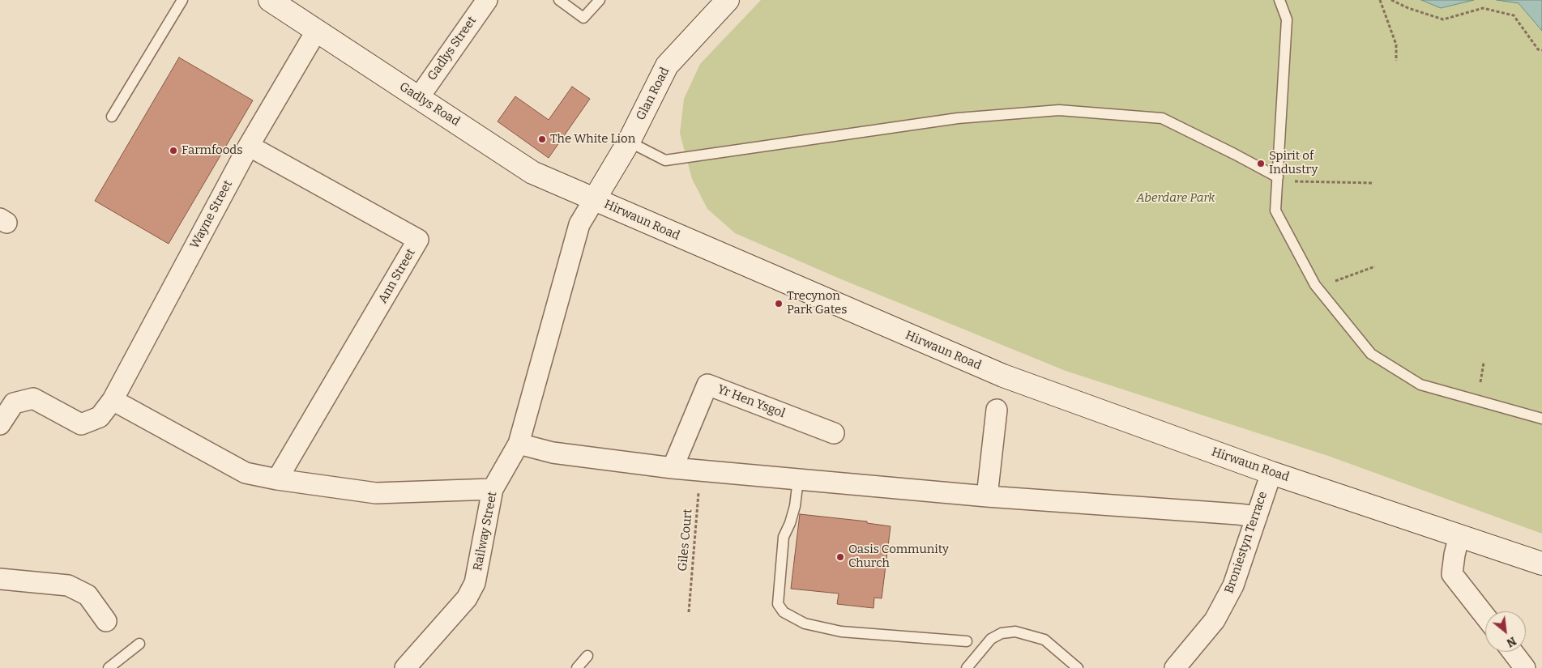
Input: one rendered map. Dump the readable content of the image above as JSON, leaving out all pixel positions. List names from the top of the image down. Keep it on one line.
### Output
{"streets":{"main road":["Glan Road","Gadlys Road","Hirwaun Road"],"street":["Gadlys Street","Wayne Street","Ann Street","Yr Hen Ysgol","Railway Street","Broniestyn Terrace"],"path":["Giles Court"]},"crossings":[["Gadlys Street","Gadlys Road"],["Glan Road","Gadlys Road"],["Glan Road","Hirwaun Road"],["Gadlys Road","Wayne Street"],["Gadlys Road","Hirwaun Road"],["Wayne Street","Ann Street"],["Hirwaun Road","Railway Street"],["Hirwaun Road","Broniestyn Terrace"]],"parks":["Aberdare Park"],"places":["The White Lion","Farmfoods","Spirit of Industry","Trecynon Park Gates","Oasis Community Church"],"north":"bottom right"}
